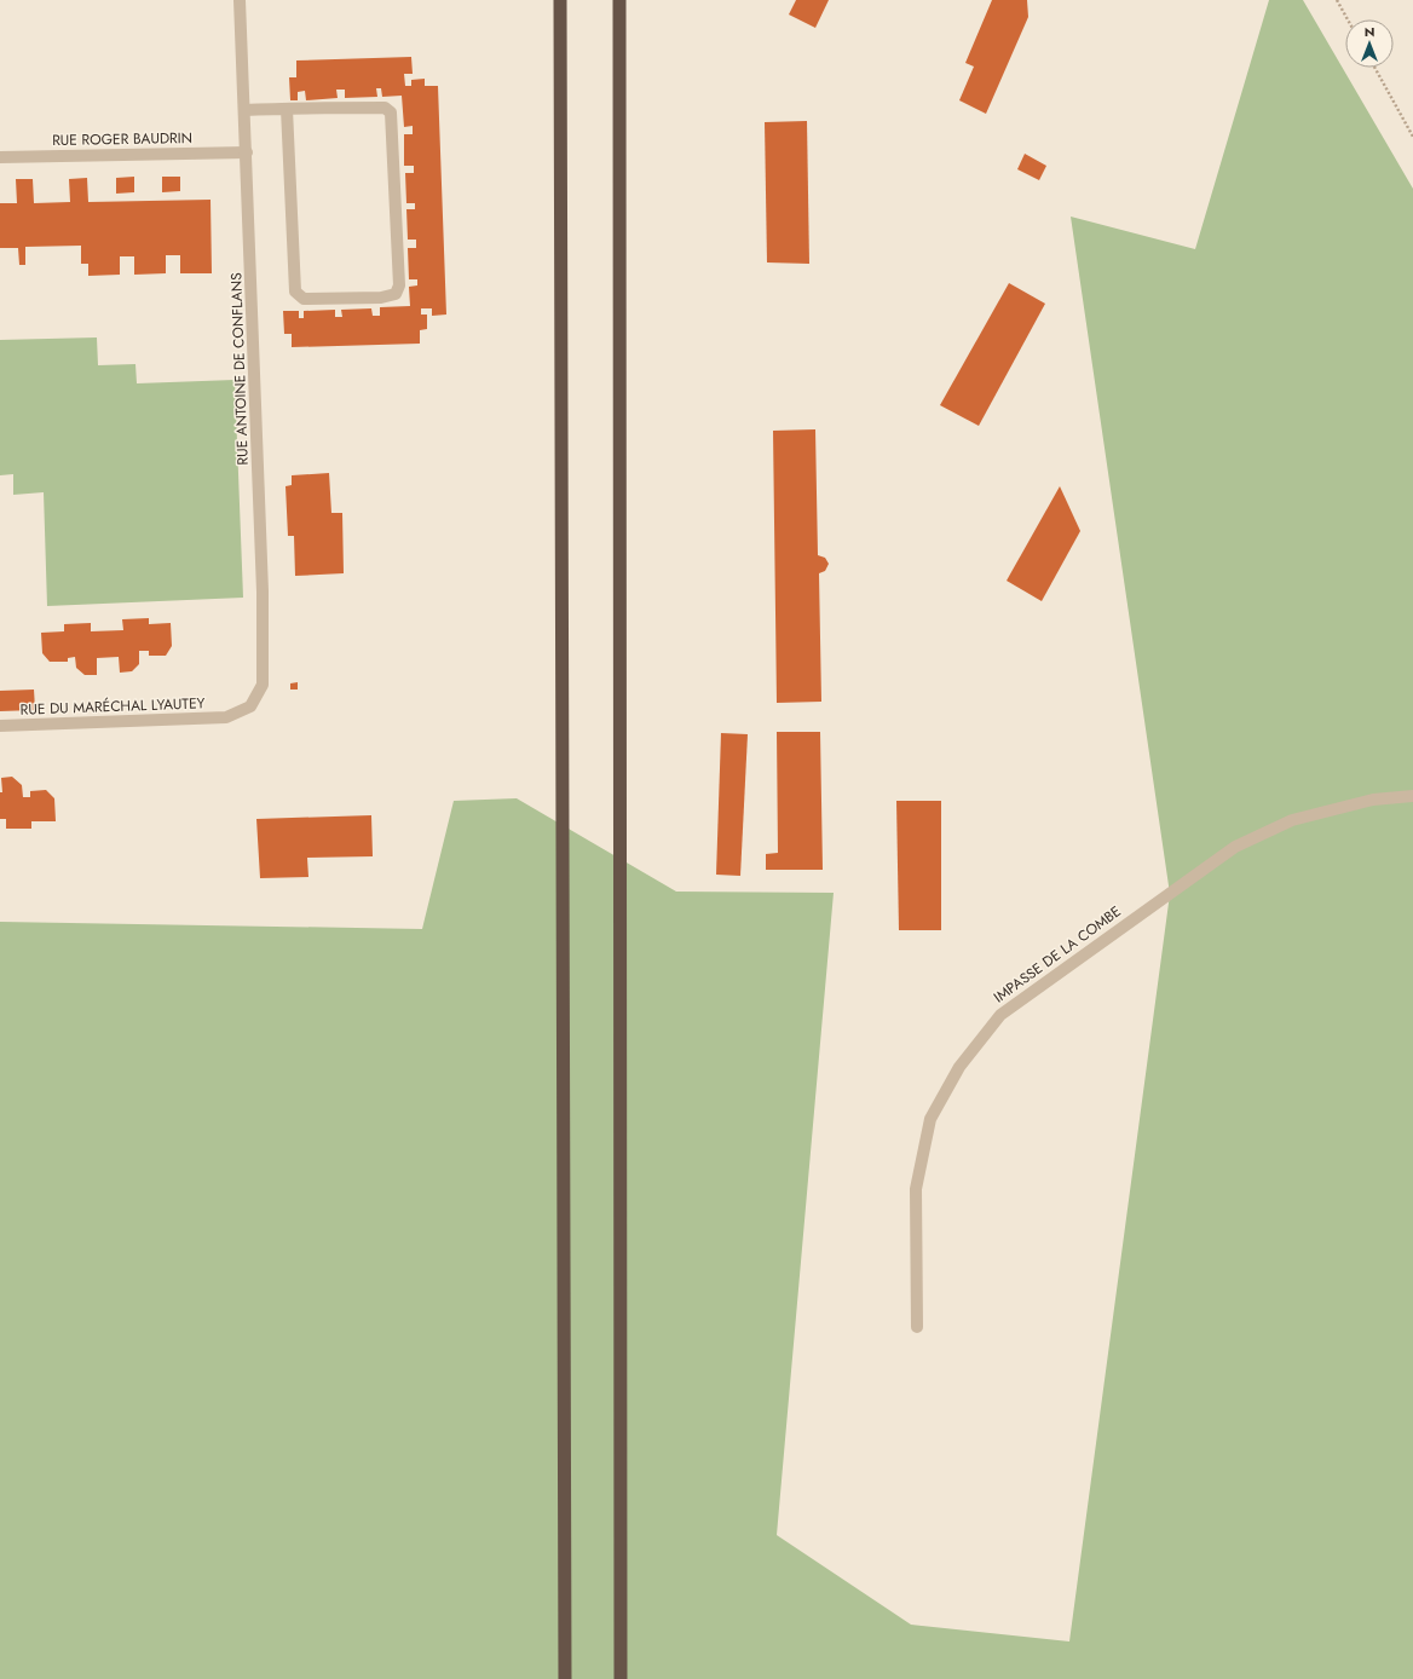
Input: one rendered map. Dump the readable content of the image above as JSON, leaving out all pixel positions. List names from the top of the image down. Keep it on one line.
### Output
{"streets":{"street":["RUE ROGER BAUDRIN","RUE ANTOINE DE CONFLANS","RUE DU MARÉCHAL LYAUTEY","IMPASSE DE LA COMBE"]},"crossings":[["RUE ROGER BAUDRIN","RUE ANTOINE DE CONFLANS"],["RUE ANTOINE DE CONFLANS","RUE DU MARÉCHAL LYAUTEY"]],"north":"top"}
